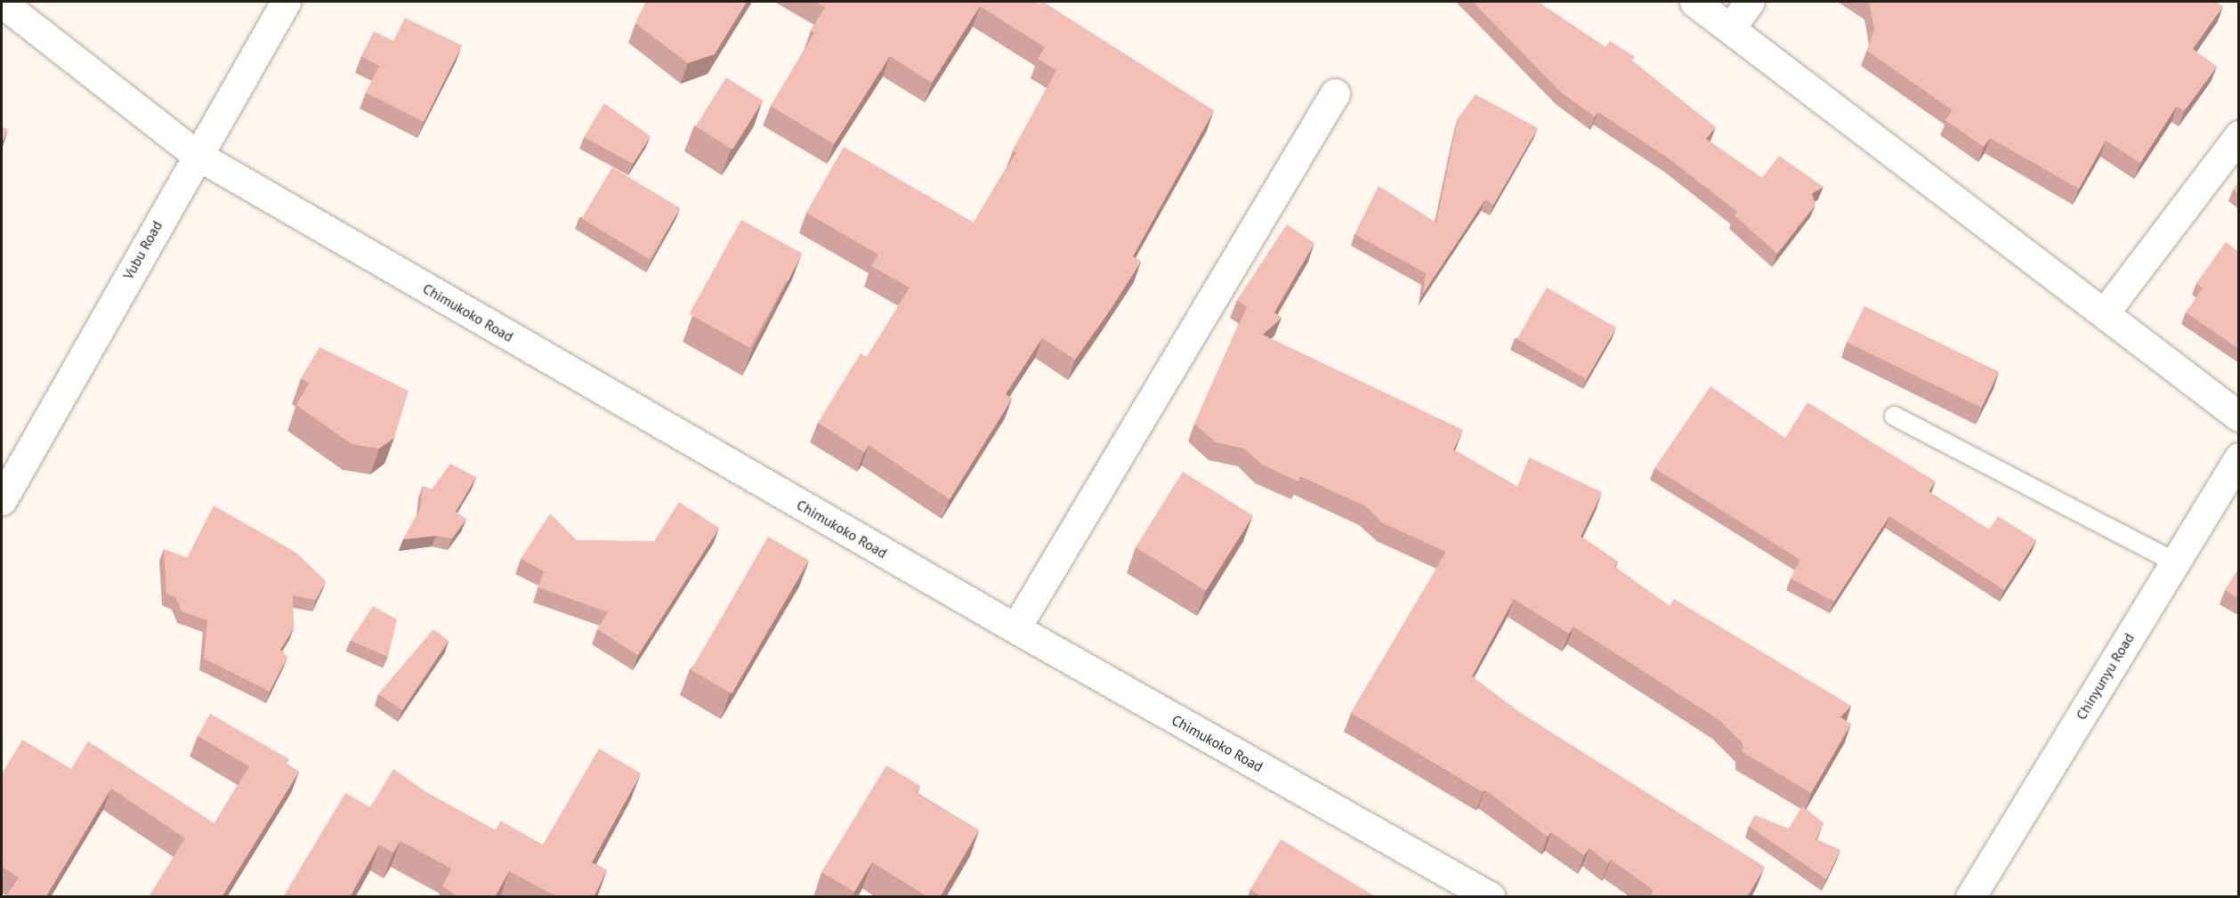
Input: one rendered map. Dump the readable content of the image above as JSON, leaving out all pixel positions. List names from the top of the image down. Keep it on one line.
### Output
{"streets":{"street":["Vubu Road","Chimukoko Road","Chinyunyu Road"]},"crossings":[["Vubu Road","Chimukoko Road"]]}
